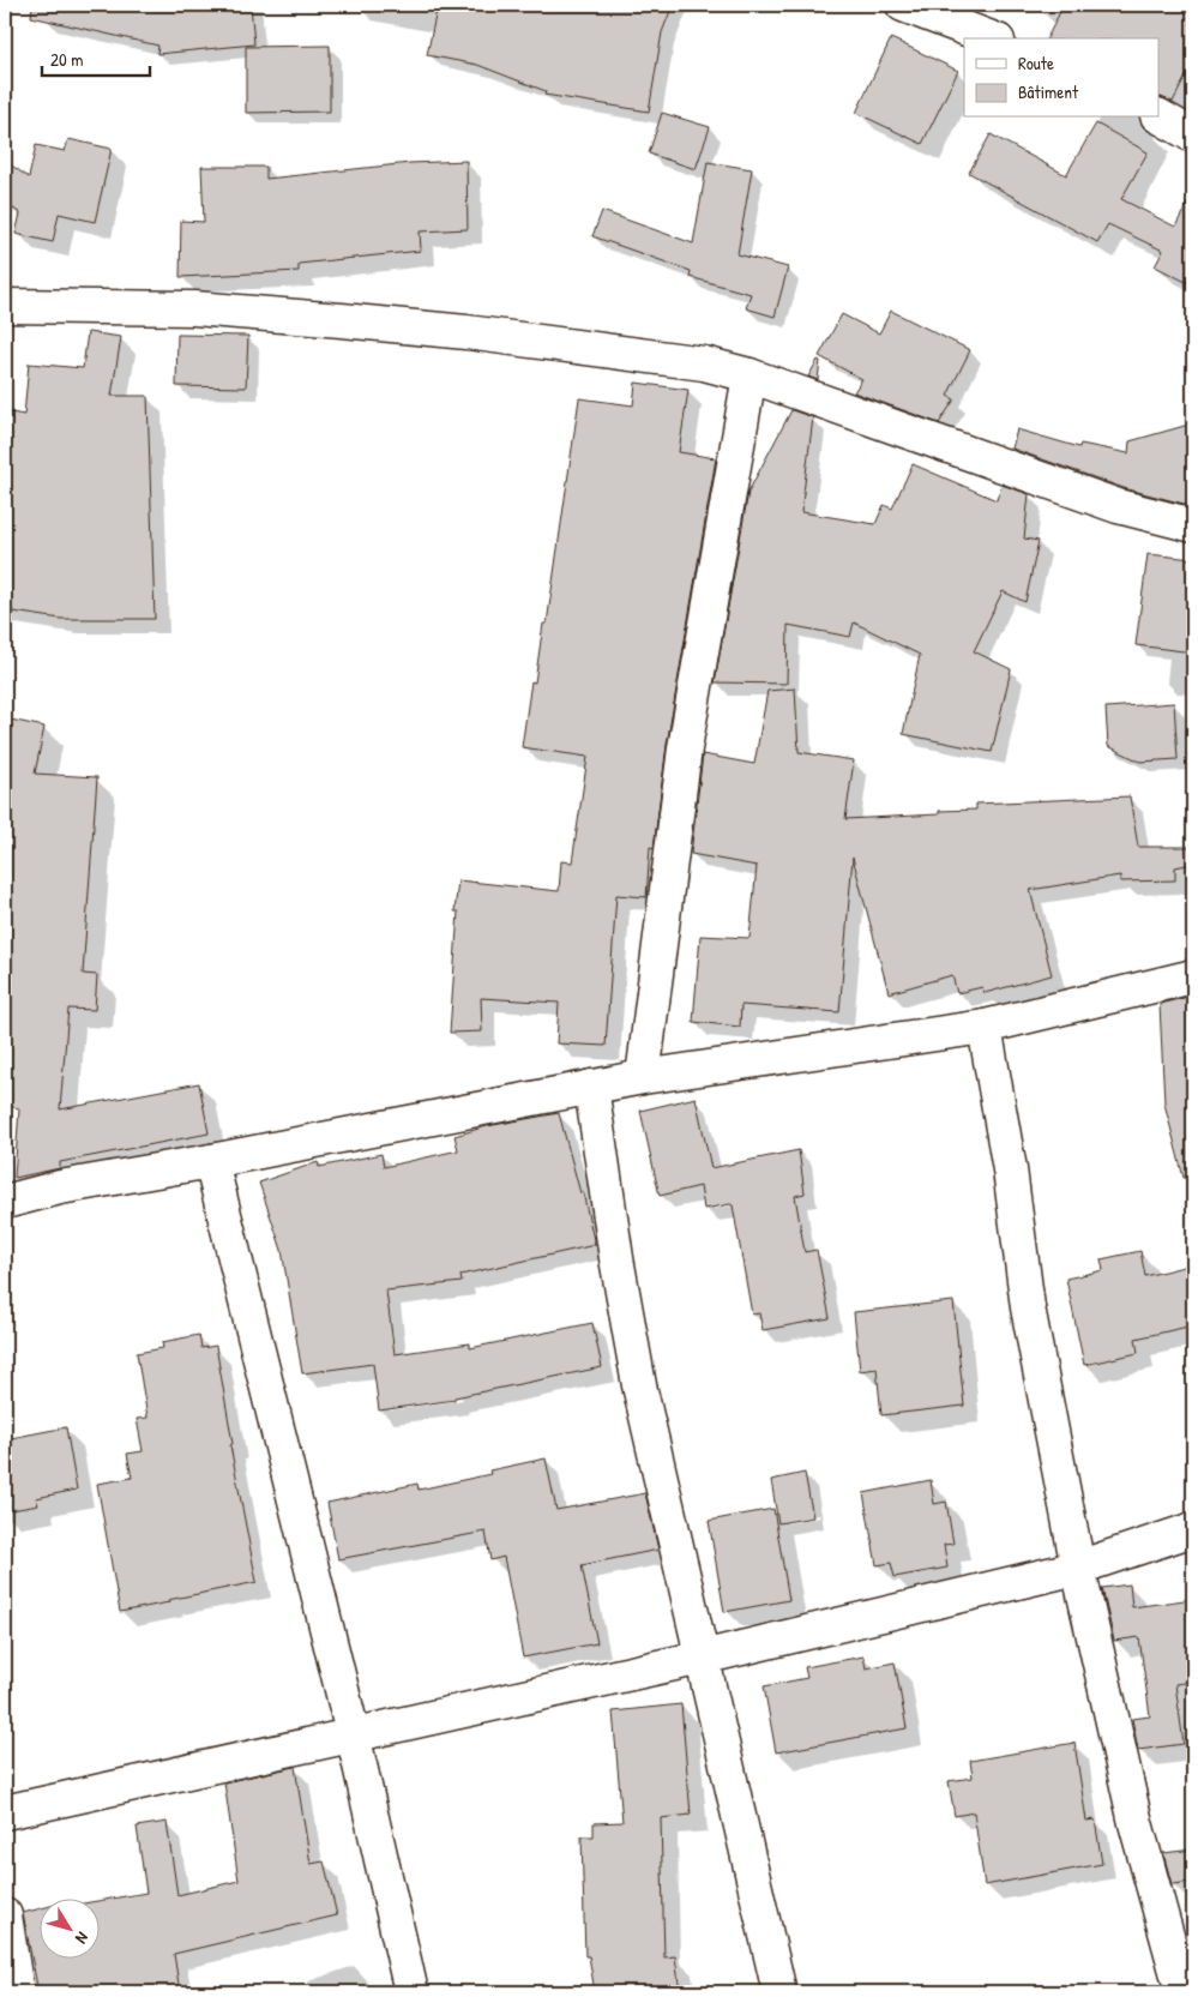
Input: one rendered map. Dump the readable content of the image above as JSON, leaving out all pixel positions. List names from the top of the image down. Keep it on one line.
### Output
{"legend":["Route","Bâtiment"],"scale_bar":"20 m","north":"bottom right"}
